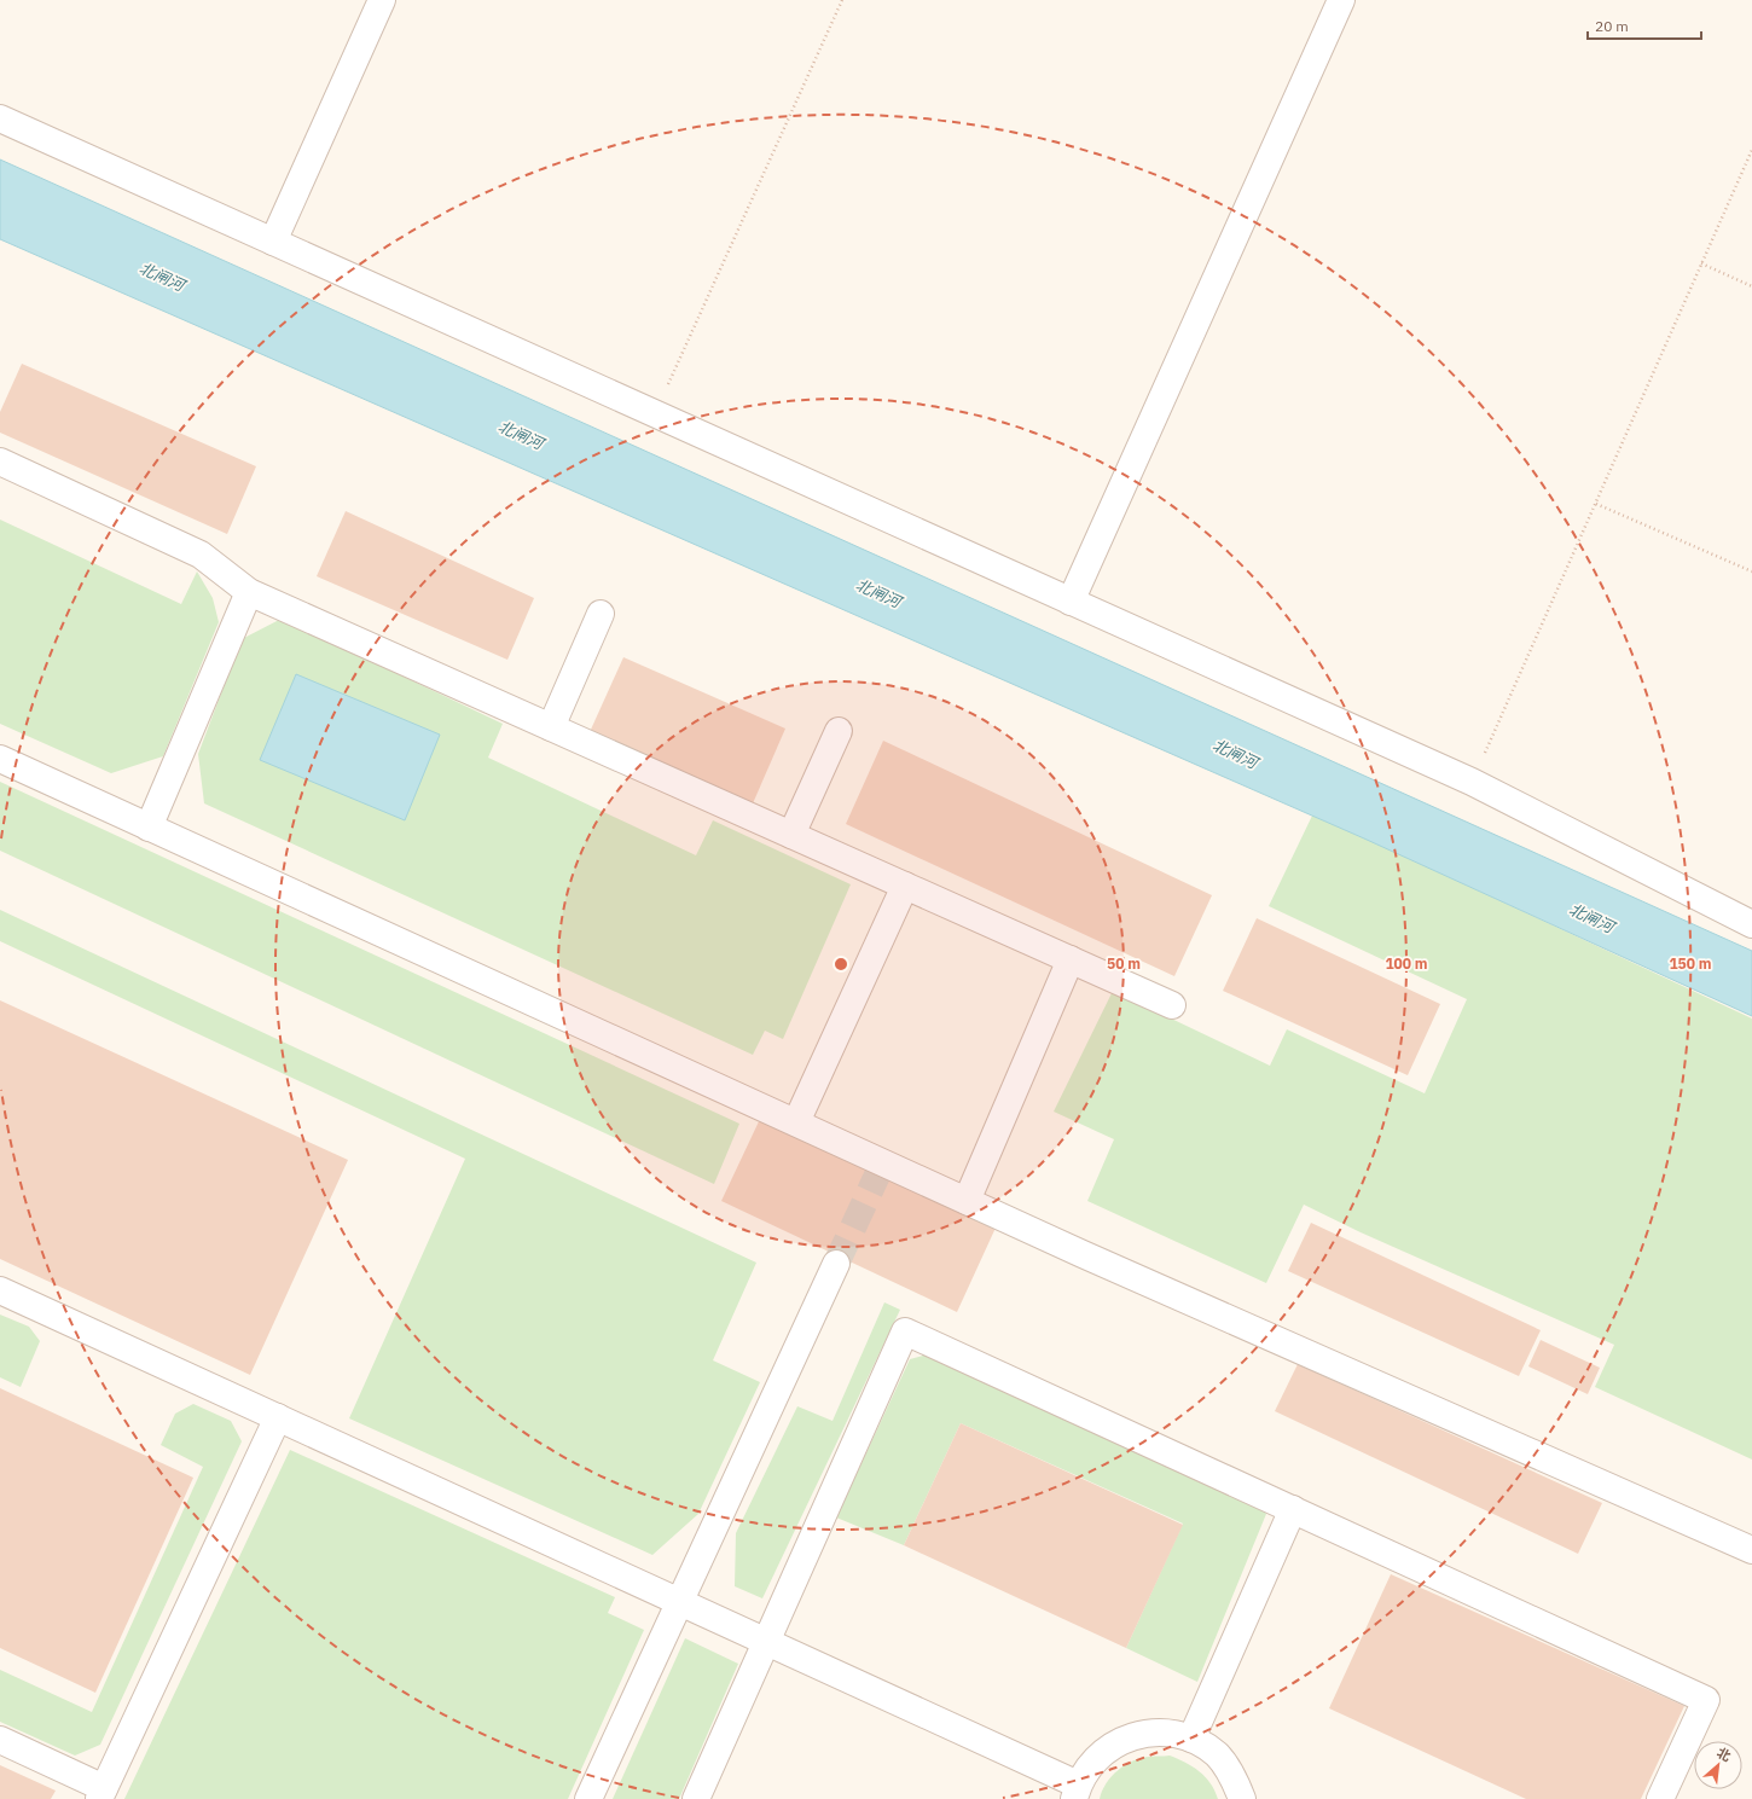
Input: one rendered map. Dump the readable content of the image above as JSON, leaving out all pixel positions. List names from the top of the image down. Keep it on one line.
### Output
{"water":["北闸河"],"scale_bar":"20 m","north":"top right","rings":["50 m","100 m","150 m"]}
